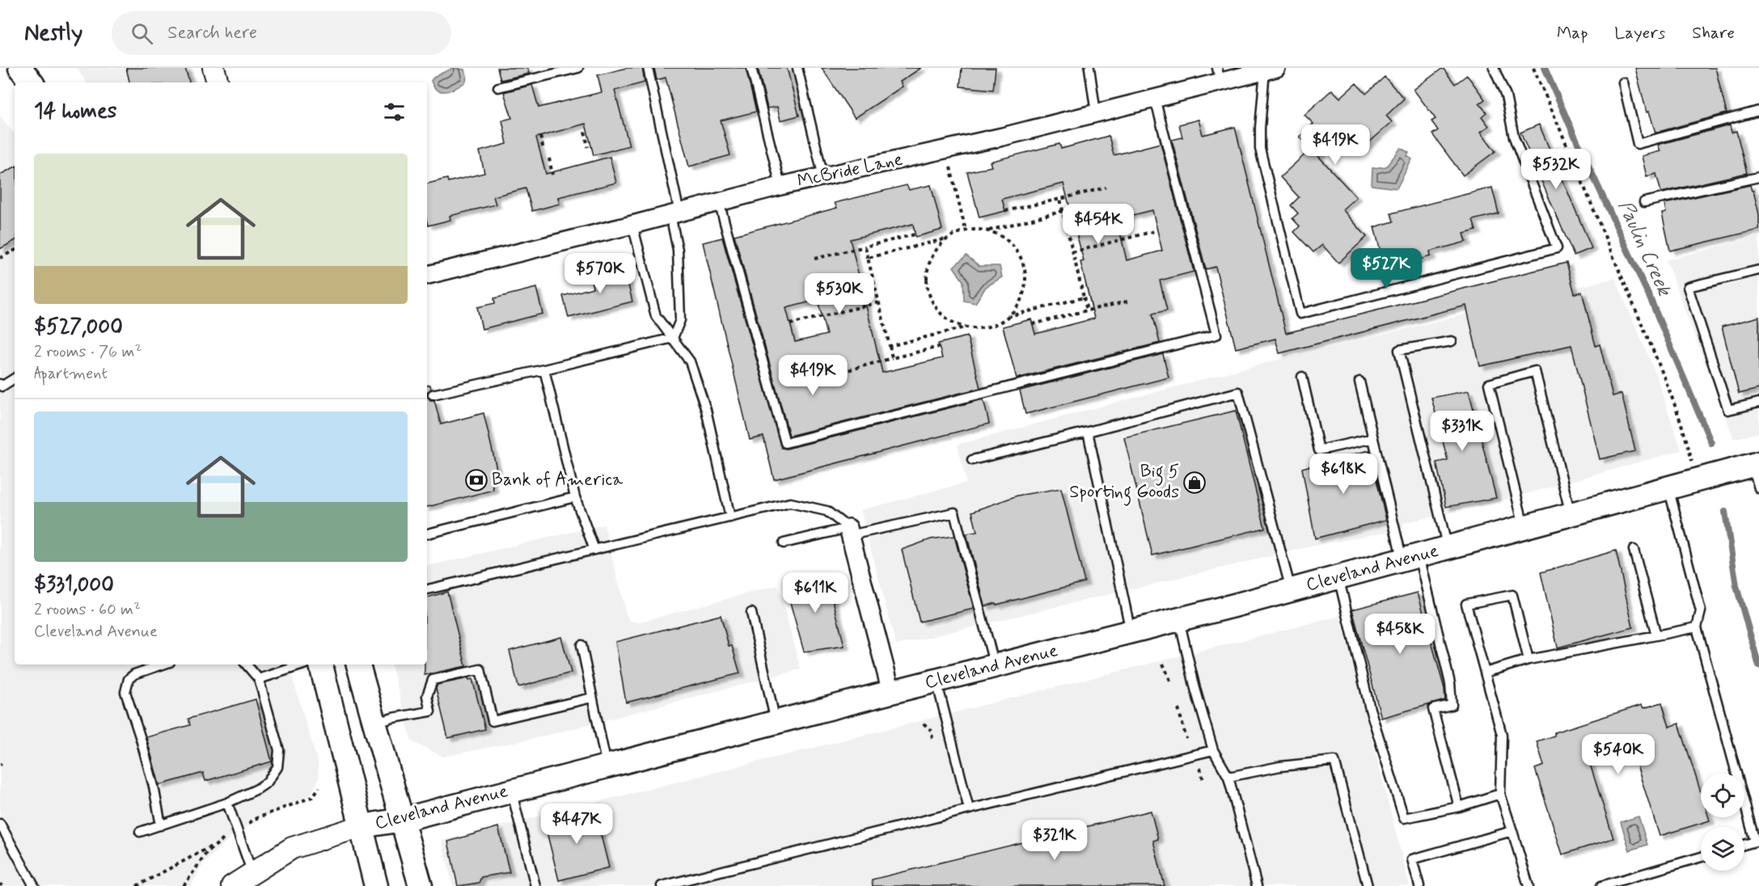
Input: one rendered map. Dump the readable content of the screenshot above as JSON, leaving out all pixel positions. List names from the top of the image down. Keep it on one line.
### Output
{"streets":{"main road":["Cleveland Avenue"],"street":["McBride Lane"]},"water":["Paulin Creek"],"places":{"bank":["Bank of America"],"shop":["Big 5 Sporting Goods"]},"page":{"header":"Nestly","search":"Search here","nav":["Map","Layers","Share"],"heading":"14 homes","price":["$419K","$532K","$454K","$527K","$570K","$530K","$419K","$331K","$618K","$611K","$458K","$540K","$447K","$321K"],"list":[{"name":"$527,000","note":"2 rooms · 76 m² · Apartment"},{"name":"$331,000","note":"2 rooms · 60 m² · Cleveland Avenue"}]}}
